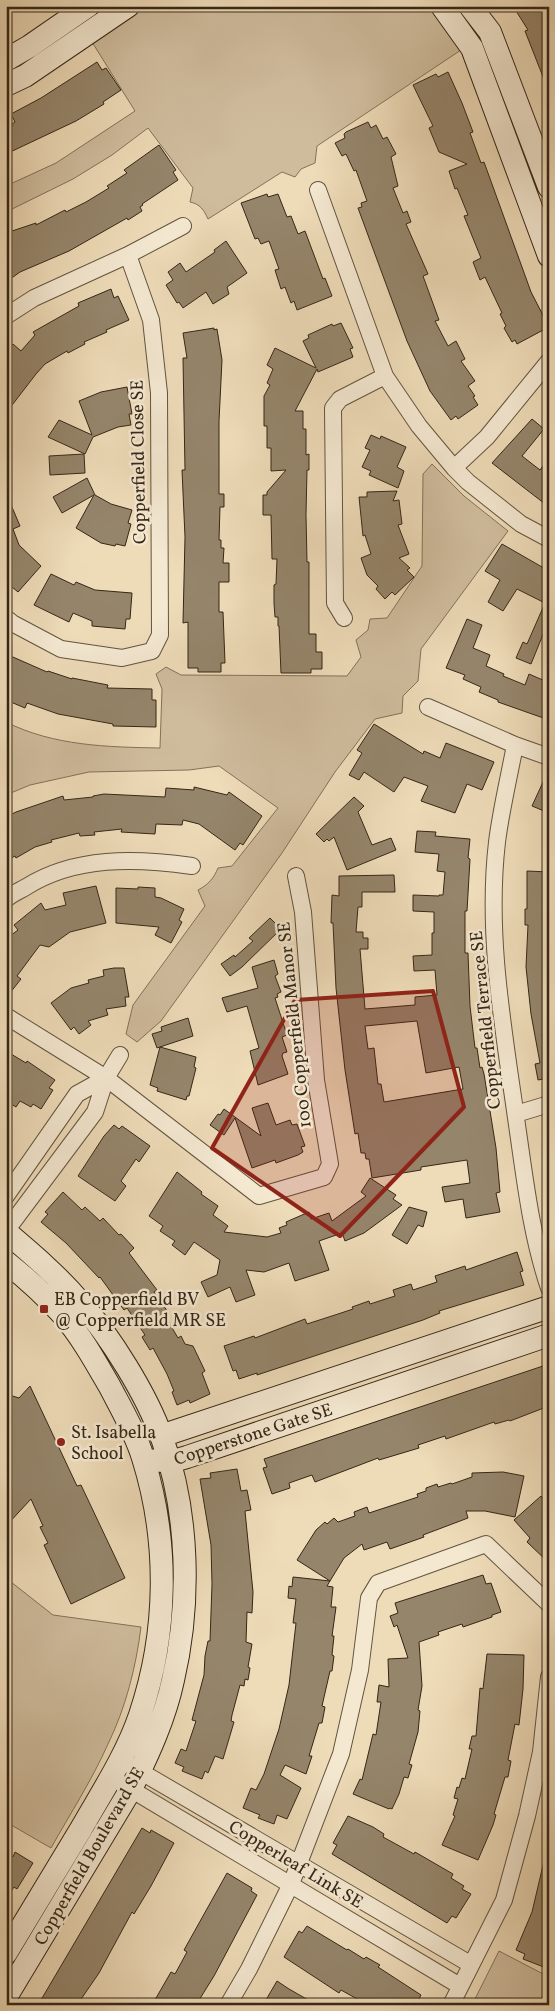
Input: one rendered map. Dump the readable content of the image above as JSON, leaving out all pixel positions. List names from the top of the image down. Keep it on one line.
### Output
{"streets":{"street":["Copperfield Close SE","Copperfield Terrace SE","100 Copperfield Manor SE","Copperstone Gate SE","Copperfield Boulevard SE","Copperleaf Link SE"]},"crossings":[["Copperstone Gate SE","Copperfield Boulevard SE"],["Copperfield Boulevard SE","Copperleaf Link SE"]],"places":{"transit":["EB Copperfield BV @ Copperfield MR SE"],"other":["St. Isabella School"]}}
